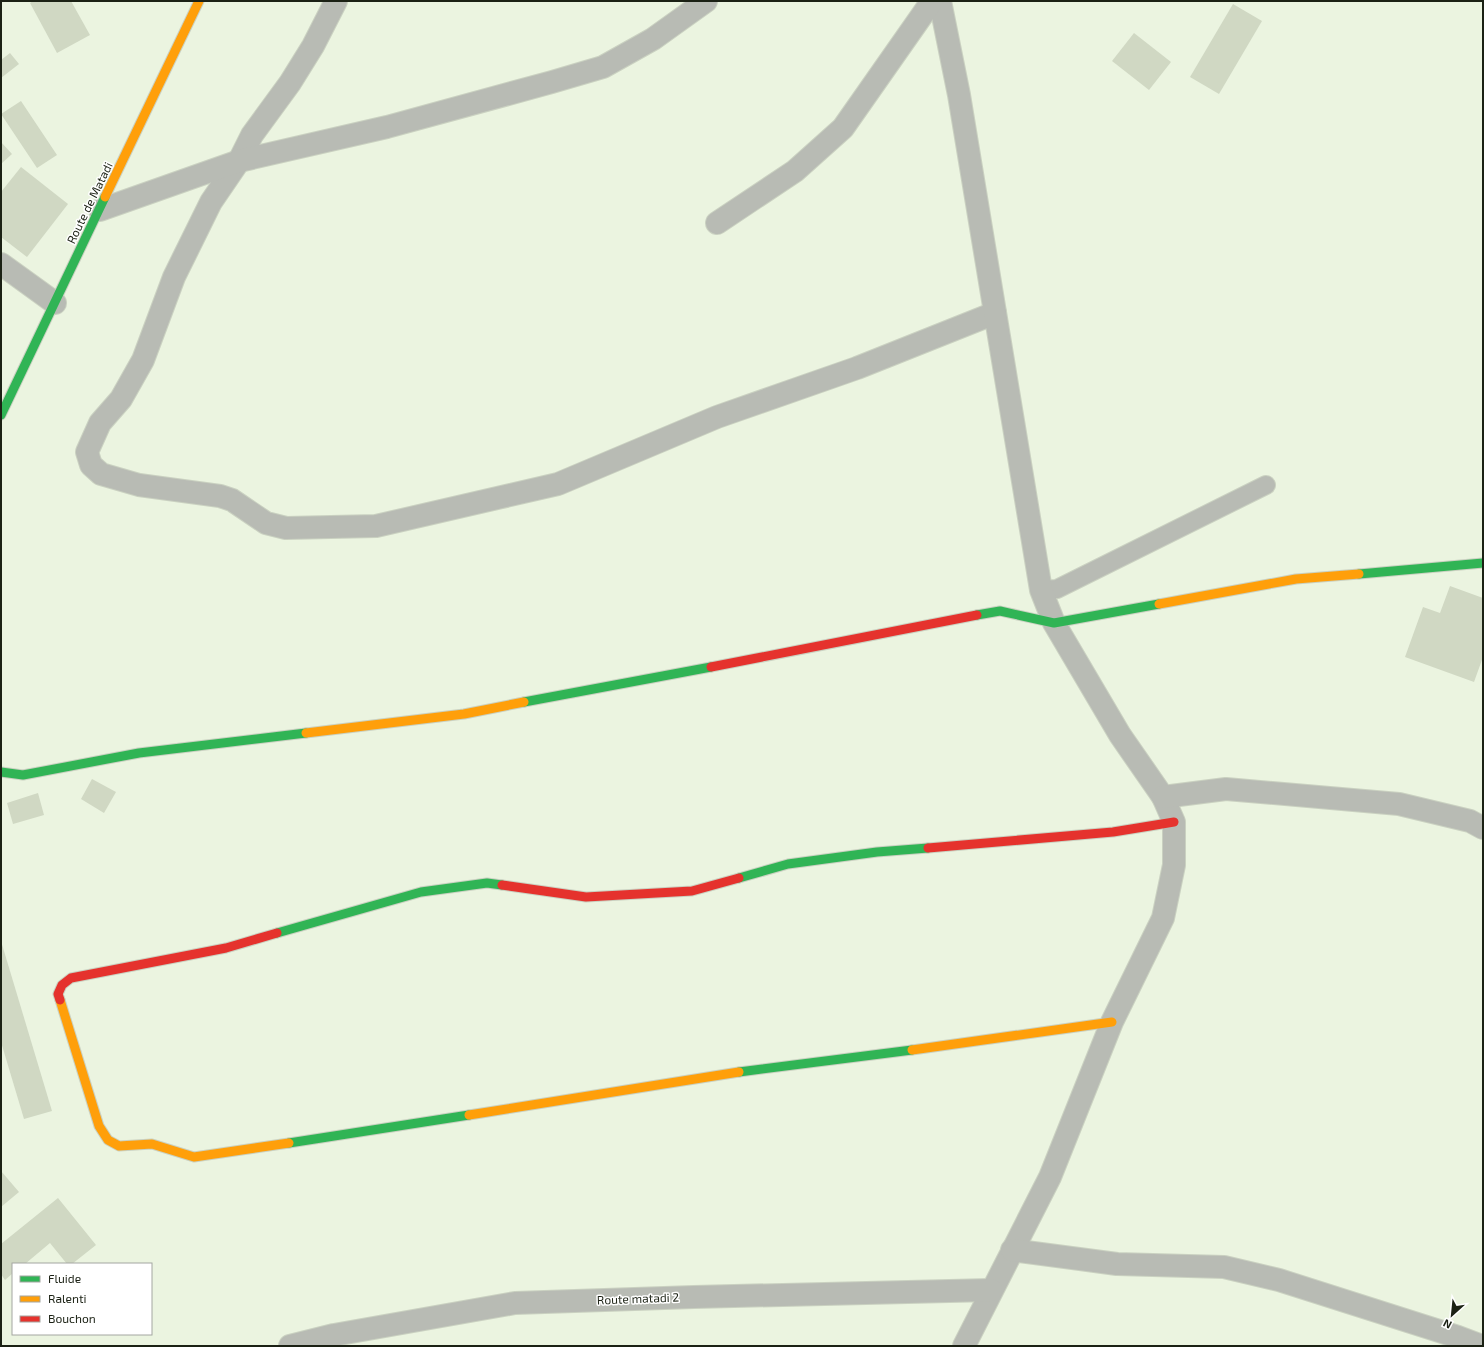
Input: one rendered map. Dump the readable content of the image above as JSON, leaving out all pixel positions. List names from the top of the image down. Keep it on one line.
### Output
{"streets":{"main road":["Route de Matadi"],"street":["Route matadi 2"]},"legend":["Fluide","Ralenti","Bouchon"],"north":"bottom left"}
